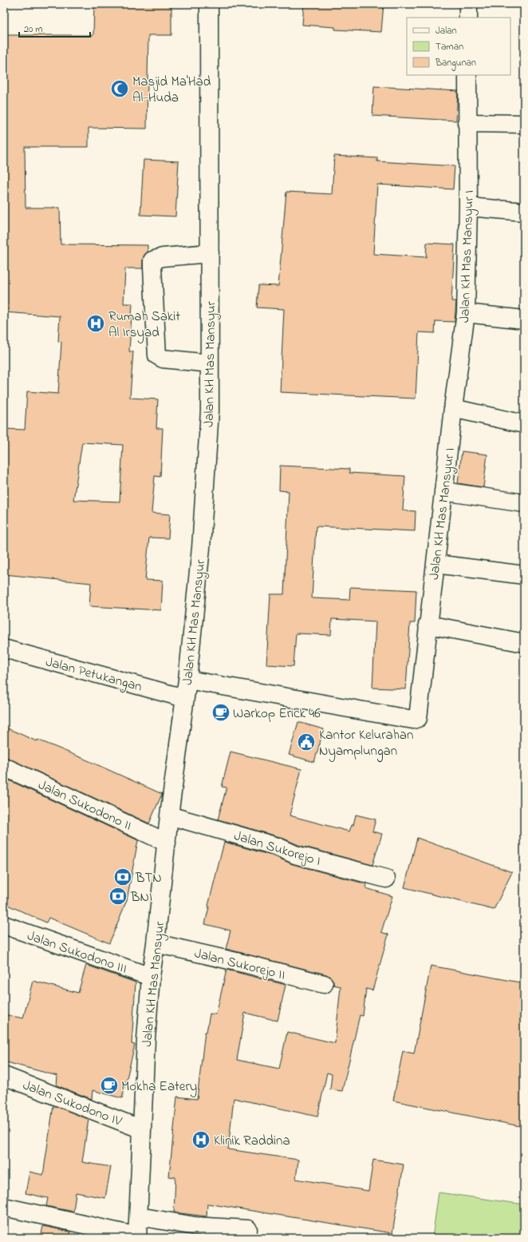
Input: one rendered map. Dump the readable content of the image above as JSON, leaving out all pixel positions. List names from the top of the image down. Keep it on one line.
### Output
{"streets":{"street":["Jalan KH Mas Mansyur I","Jalan KH Mas Mansyur","Jalan Petukangan","Jalan Sukodono II","Jalan Sukorejo I","Jalan Sukodono III","Jalan Sukorejo II","Jalan Sukodono IV"]},"crossings":[["Jalan KH Mas Mansyur I","Jalan KH Mas Mansyur"],["Jalan KH Mas Mansyur","Jalan Petukangan"],["Jalan KH Mas Mansyur","Jalan Sukodono II"],["Jalan KH Mas Mansyur","Jalan Sukorejo I"],["Jalan KH Mas Mansyur","Jalan Sukodono III"],["Jalan KH Mas Mansyur","Jalan Sukorejo II"],["Jalan KH Mas Mansyur","Jalan Sukodono IV"]],"places":{"mosque":["Masjid Ma'Had Al-Huda"],"hospital":["Rumah Sakit Al Irsyad","Klinik Raddina"],"cafe":["Warkop Erick 46","Mokha Eatery"],"public building":["Kantor Kelurahan Nyamplungan"],"bank":["BTN","BNI"]},"legend":["Jalan","Taman","Bangunan"],"scale_bar":"20 m"}
